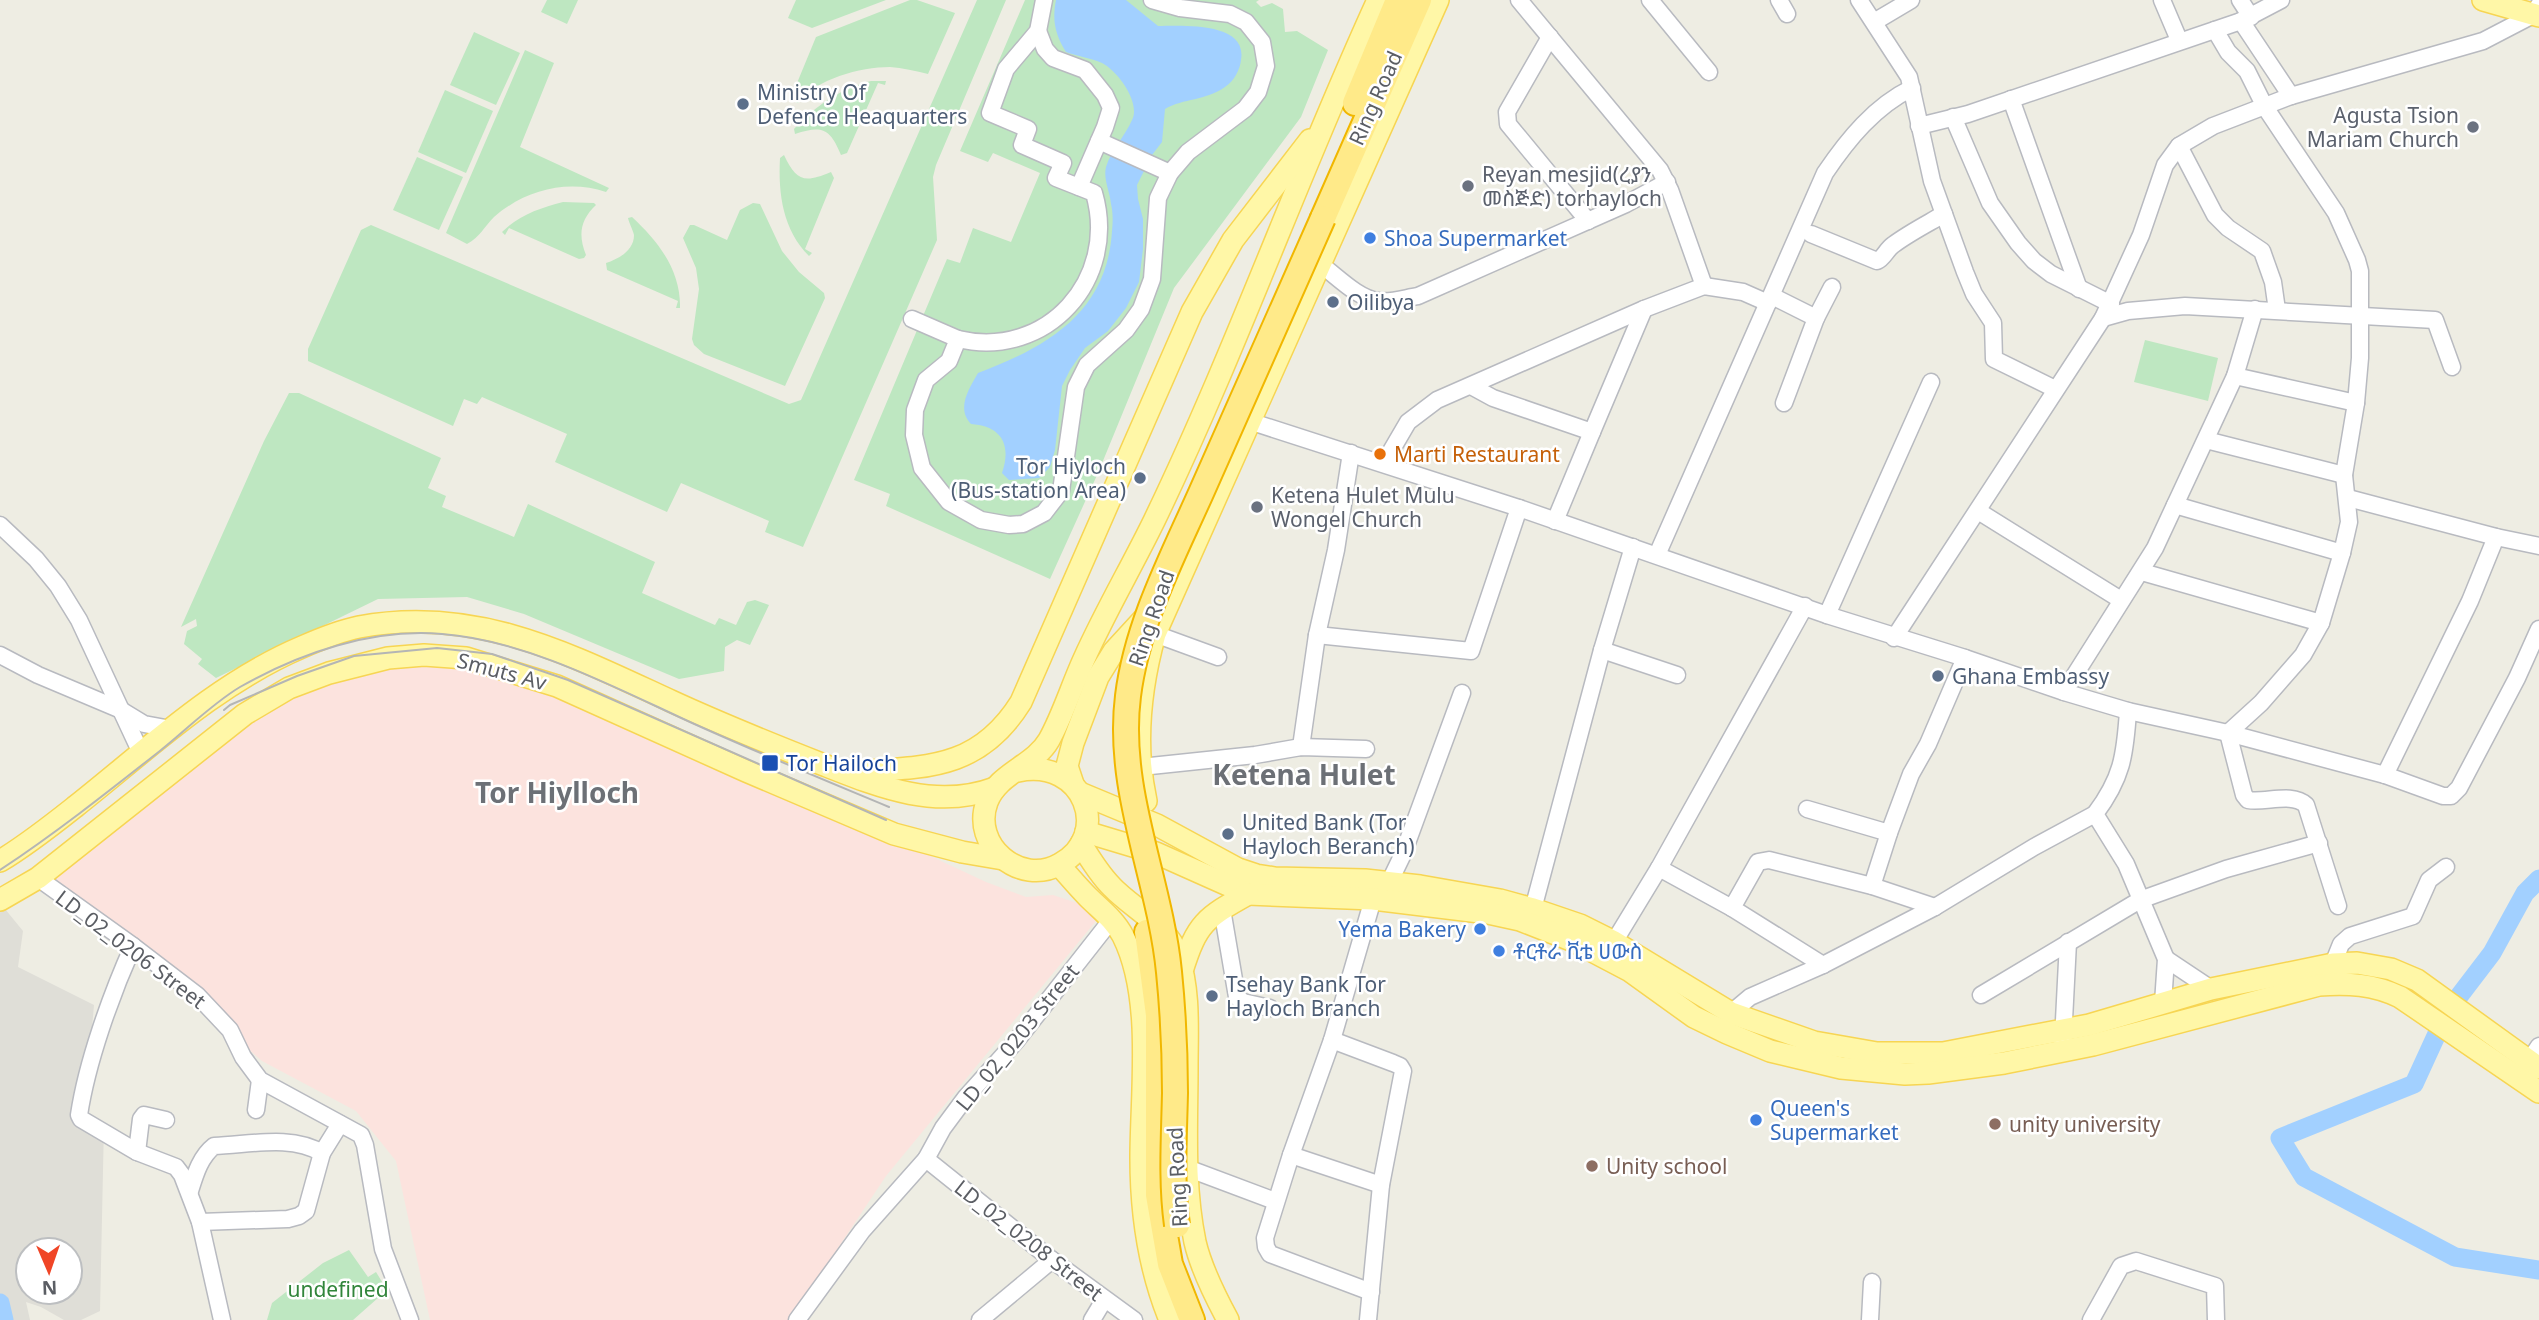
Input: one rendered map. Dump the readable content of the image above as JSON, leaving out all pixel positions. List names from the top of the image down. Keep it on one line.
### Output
{"streets":{"highway":["Ring Road"],"main road":["Smuts Av"],"street":["LD_02_0206 Street","LD_02_0203 Street","LD_02_0208 Street"]},"crossings":[["Ring Road","Smuts Av"],["Smuts Av","LD_02_0206 Street"],["LD_02_0203 Street","LD_02_0208 Street"]],"districts":["Ketena Hulet","Tor Hiylloch"],"parks":["undefined"],"places":{"other":["Ministry Of Defence Heaquarters","Agusta Tsion Mariam Church","Reyan mesjid(ረያን መስጅድ) torhayloch","Shoa Supermarket","Oilibya","Marti Restaurant","Tor Hiyloch (Bus-station Area)","Ketena Hulet Mulu Wongel Church","Ghana Embassy","United Bank (Tor Hayloch Beranch)","Yema Bakery","ቶርቶራ ቪቴ ሀውስ","Tsehay Bank Tor Hayloch Branch","Queen's Supermarket","unity university","Unity school"],"transit":["Tor Hailoch"]},"north":"bottom"}
